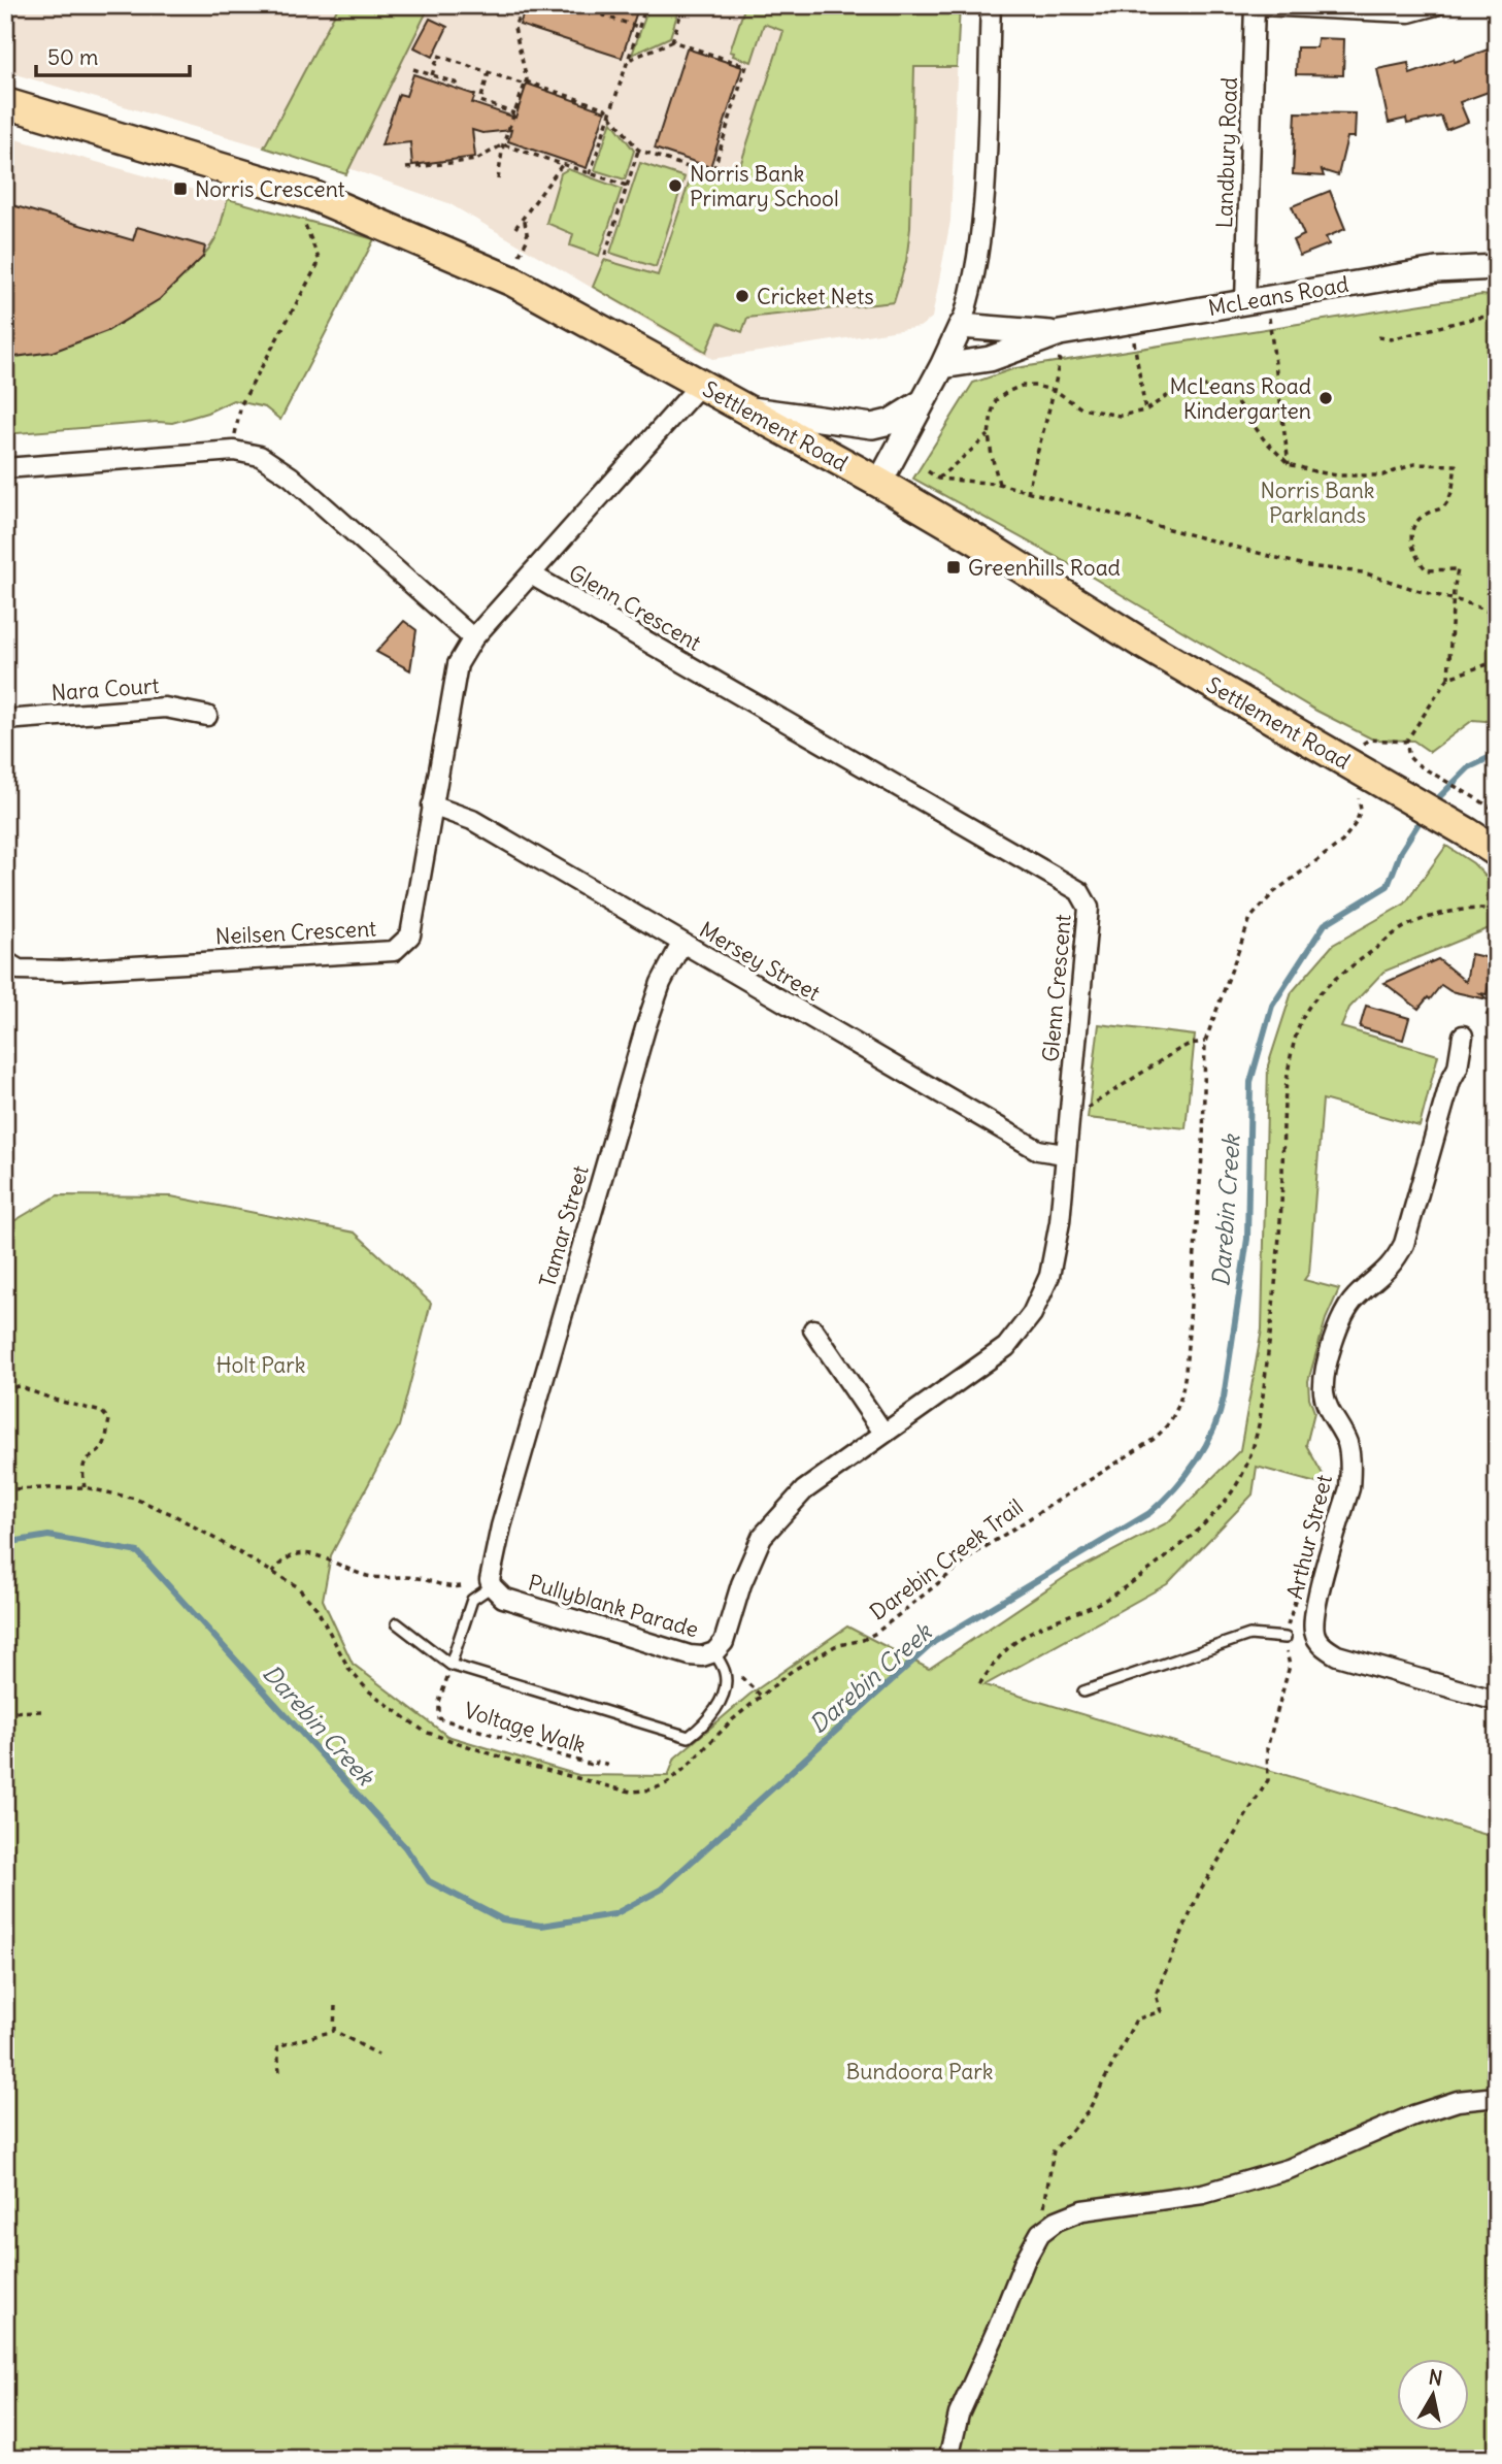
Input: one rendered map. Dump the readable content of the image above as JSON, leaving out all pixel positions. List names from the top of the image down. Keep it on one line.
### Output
{"streets":{"main road":["Settlement Road"],"street":["Landbury Road","McLeans Road","Glenn Crescent","Nara Court","Neilsen Crescent","Mersey Street","Tamar Street","Arthur Street","Pullyblank Parade"],"path":["Darebin Creek Trail","Voltage Walk"]},"crossings":[["Landbury Road","McLeans Road"],["Settlement Road","Darebin Creek Trail"],["Glenn Crescent","Mersey Street"],["Glenn Crescent","Pullyblank Parade"],["Neilsen Crescent","Mersey Street"],["Mersey Street","Tamar Street"],["Tamar Street","Pullyblank Parade"]],"water":["Darebin Creek"],"parks":["Norris Bank Parklands","Holt Park","Bundoora Park"],"places":{"other":["Norris Bank Primary School","Cricket Nets","McLeans Road Kindergarten"],"transit":["Norris Crescent","Greenhills Road"]},"scale_bar":"50 m","north":"top"}
